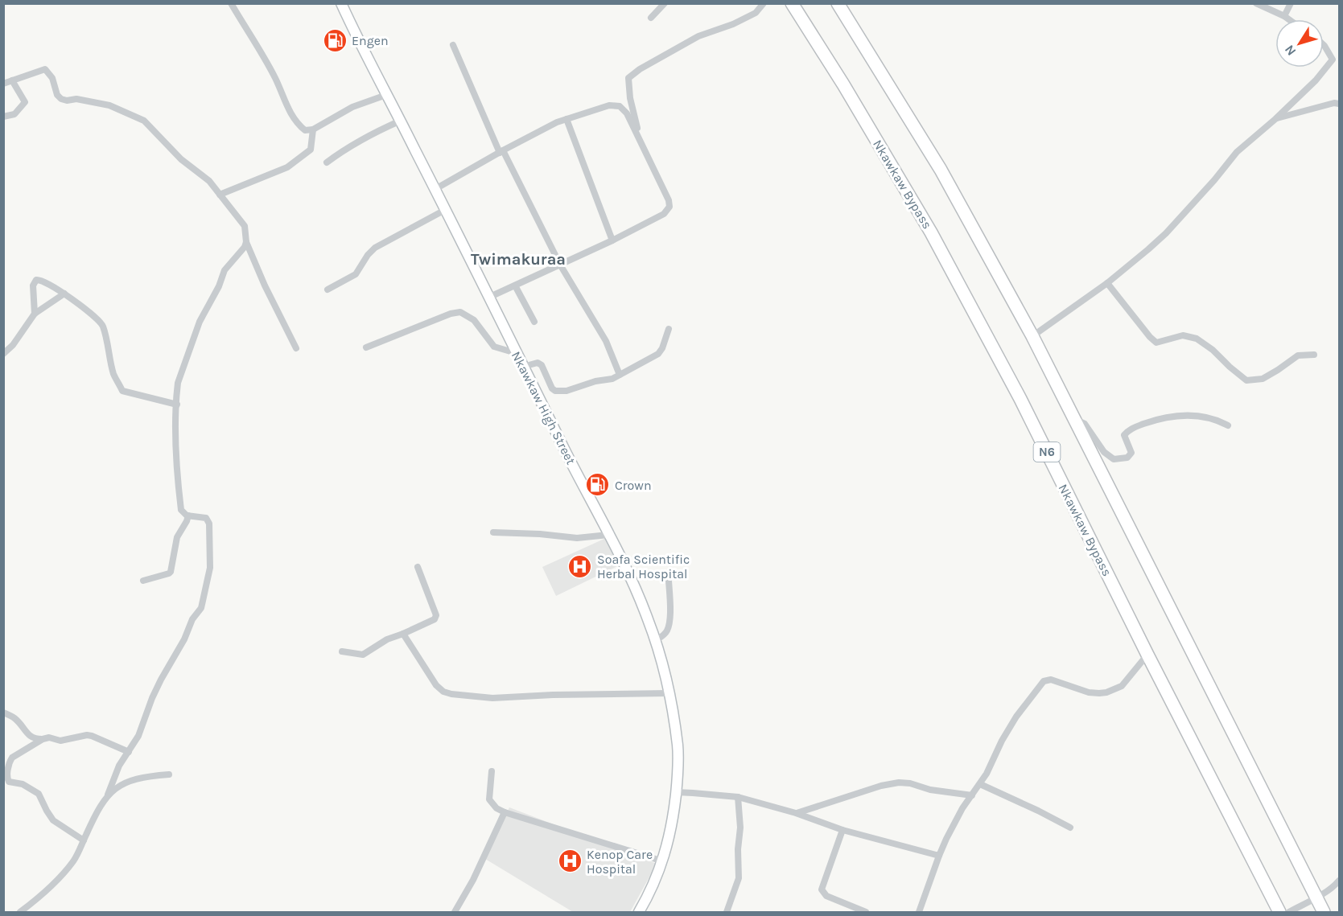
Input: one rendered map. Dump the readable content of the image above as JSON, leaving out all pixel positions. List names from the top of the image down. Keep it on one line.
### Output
{"streets":{"highway":["Nkawkaw Bypass","N6"],"main road":["Nkawkaw High Street"]},"districts":["Twimakuraa"],"places":{"fuel station":["Engen","Crown"],"hospital":["Soafa Scientific Herbal Hospital","Kenop Care Hospital"]},"north":"bottom left"}
